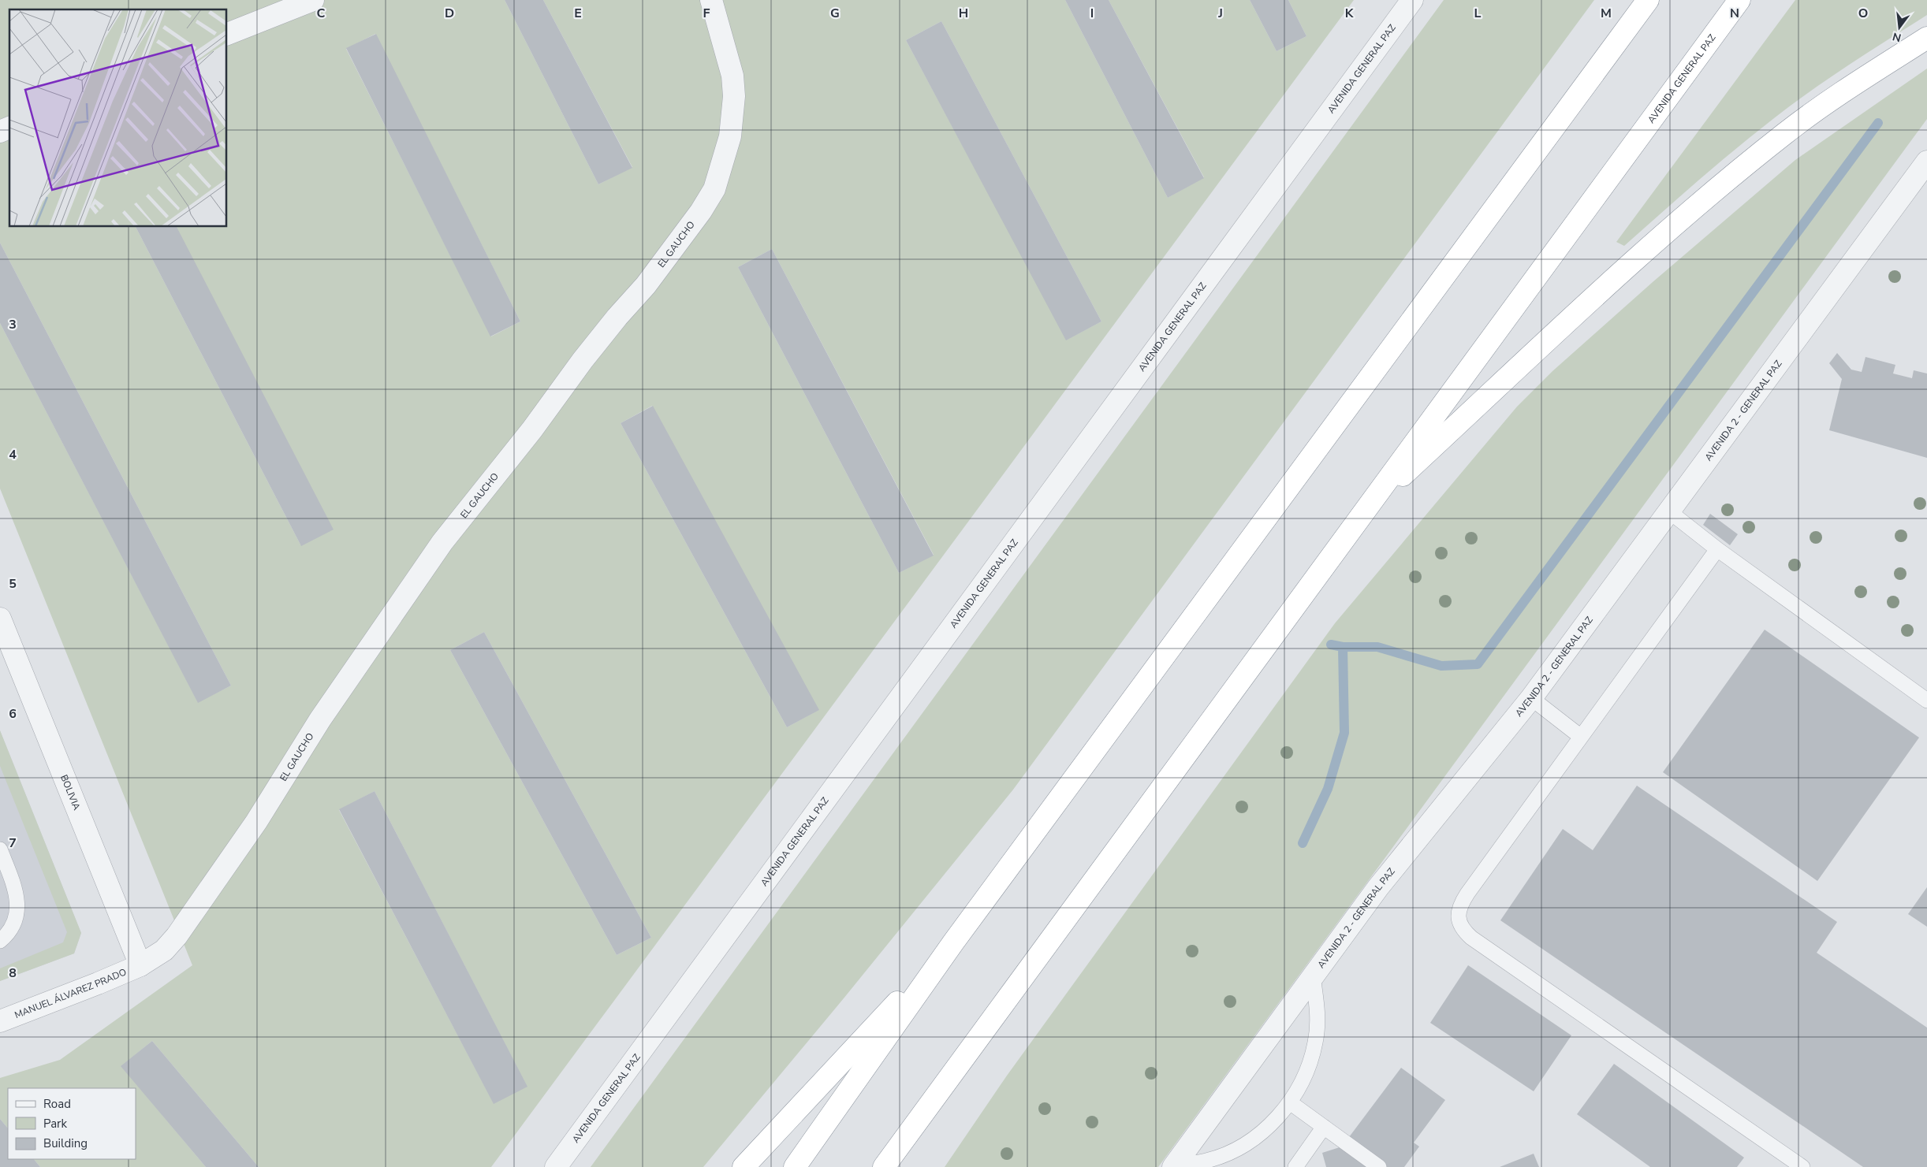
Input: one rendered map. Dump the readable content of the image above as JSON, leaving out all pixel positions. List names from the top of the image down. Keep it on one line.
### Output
{"streets":{"highway":["AVENIDA GENERAL PAZ"],"street":["EL GAUCHO","AVENIDA 2 - GENERAL PAZ","BOLIVIA","MANUEL ÁLVAREZ PRADO"]},"crossings":[["EL GAUCHO","BOLIVIA"],["EL GAUCHO","MANUEL ÁLVAREZ PRADO"],["BOLIVIA","MANUEL ÁLVAREZ PRADO"]],"legend":["Road","Park","Building"],"north":"bottom","grid":{"columns":["C","D","E","F","G","H","I","J","K","L","M","N","O"],"rows":["3","4","5","6","7","8"]}}
